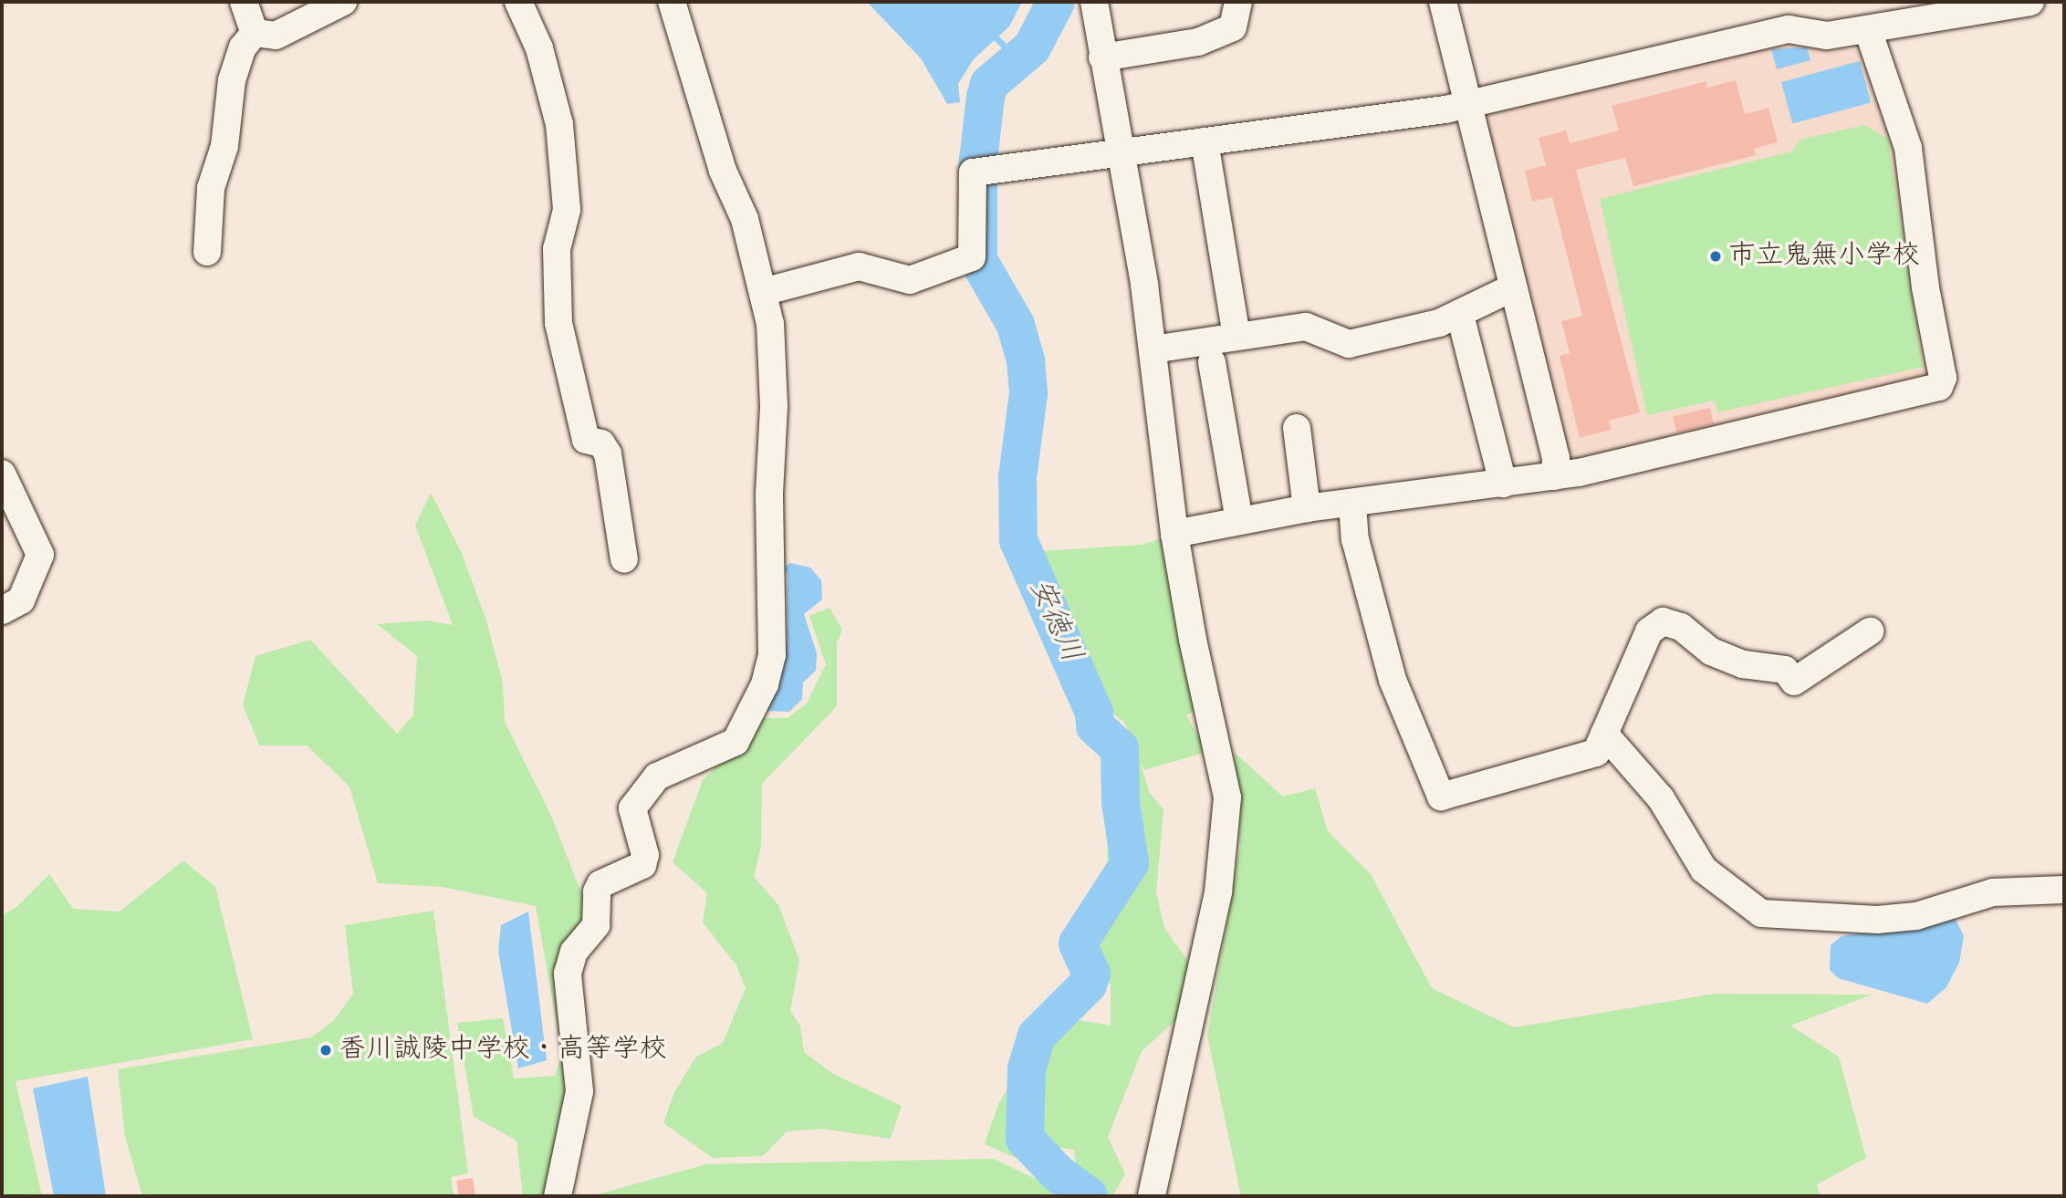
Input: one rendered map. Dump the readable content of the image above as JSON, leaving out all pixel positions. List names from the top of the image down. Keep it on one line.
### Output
{"water":["安徳川"],"places":["市立鬼無小学校","香川誠陵中学校・高等学校"]}
